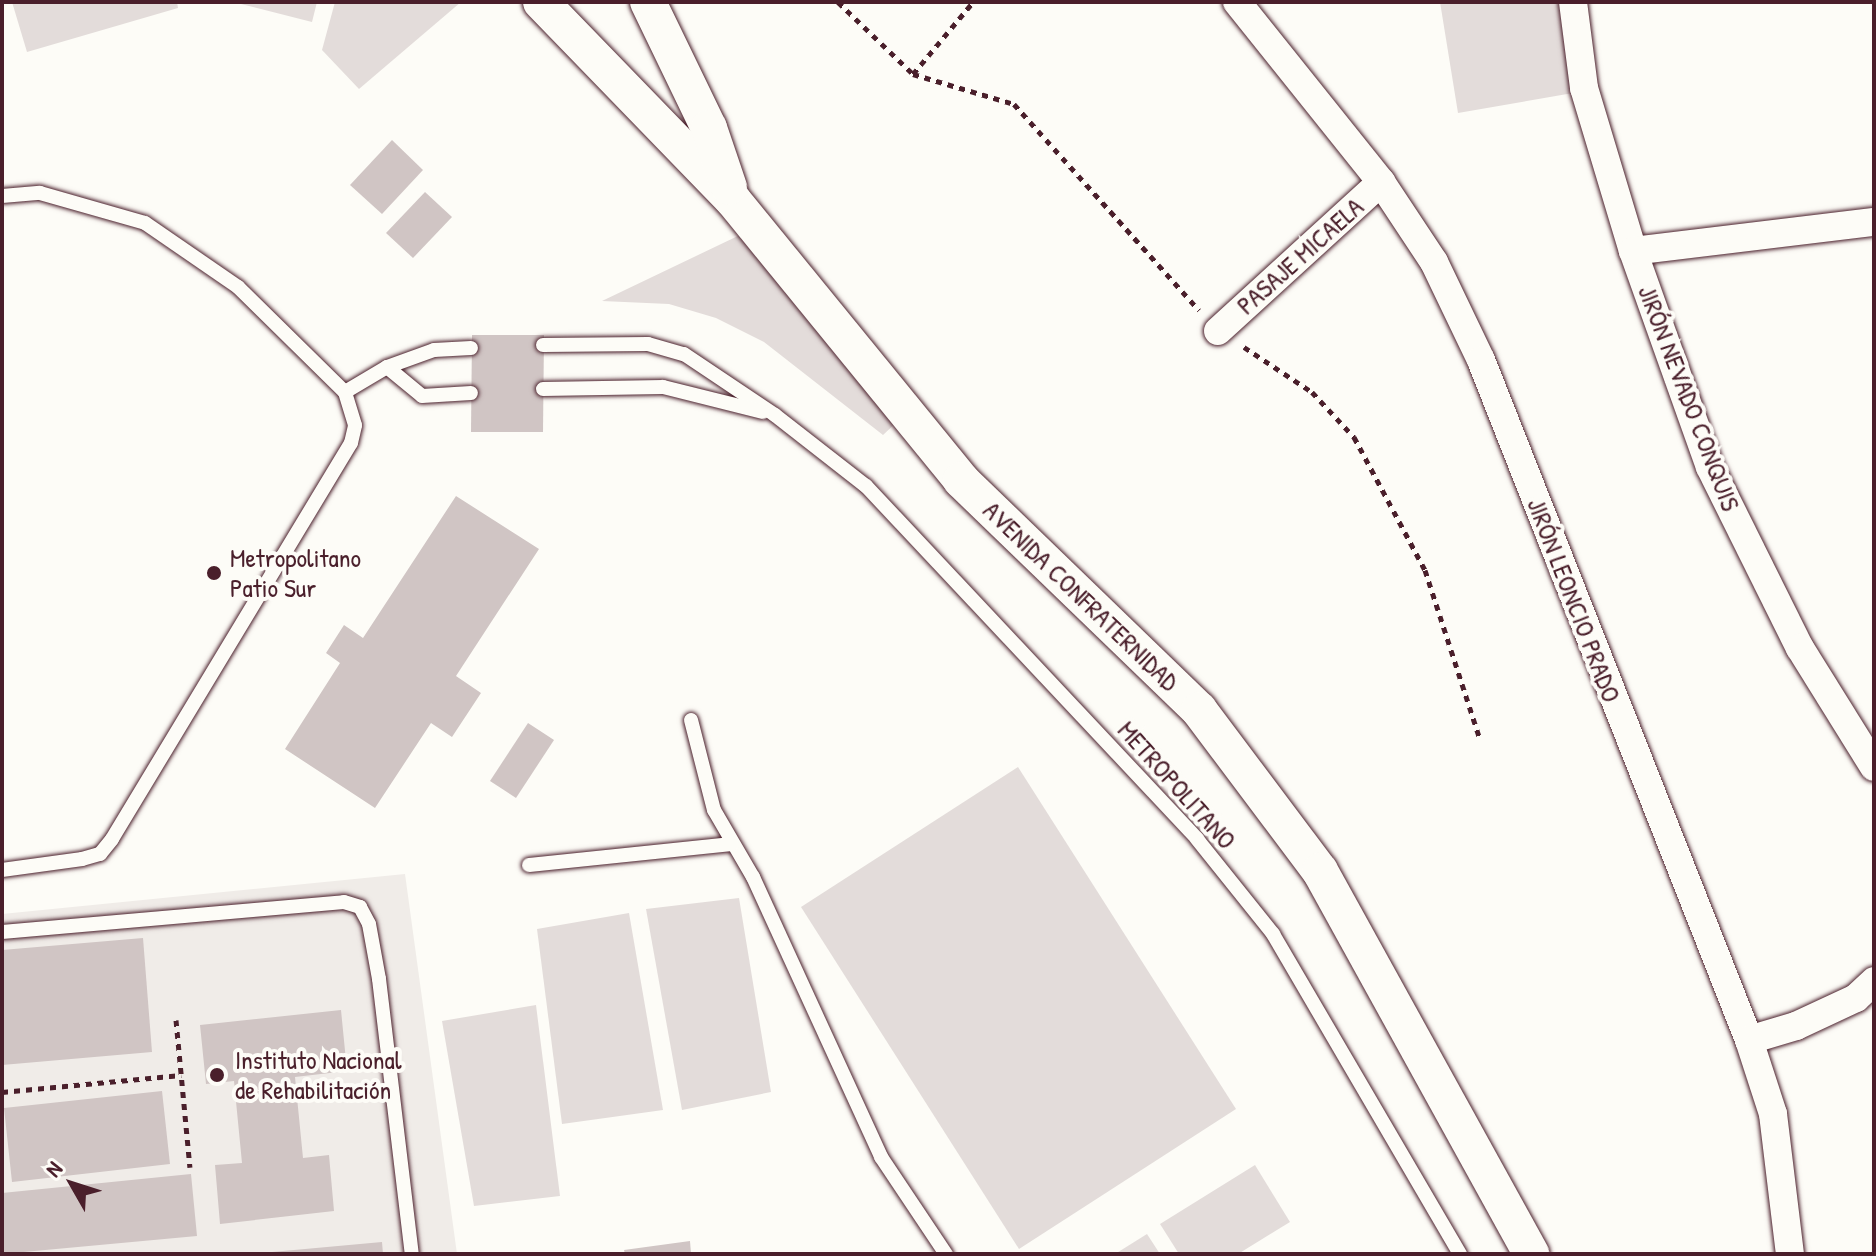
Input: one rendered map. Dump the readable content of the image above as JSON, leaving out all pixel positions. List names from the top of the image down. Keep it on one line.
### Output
{"streets":{"street":["PASAJE MICAELA","JIRÓN NEVADO CONQUIS","AVENIDA CONFRATERNIDAD","JIRÓN LEONCIO PRADO"],"lane":["METROPOLITANO"]},"crossings":[["PASAJE MICAELA","JIRÓN LEONCIO PRADO"]],"places":["Metropolitano Patio Sur","Instituto Nacional de Rehabilitación"],"north":"top left"}
